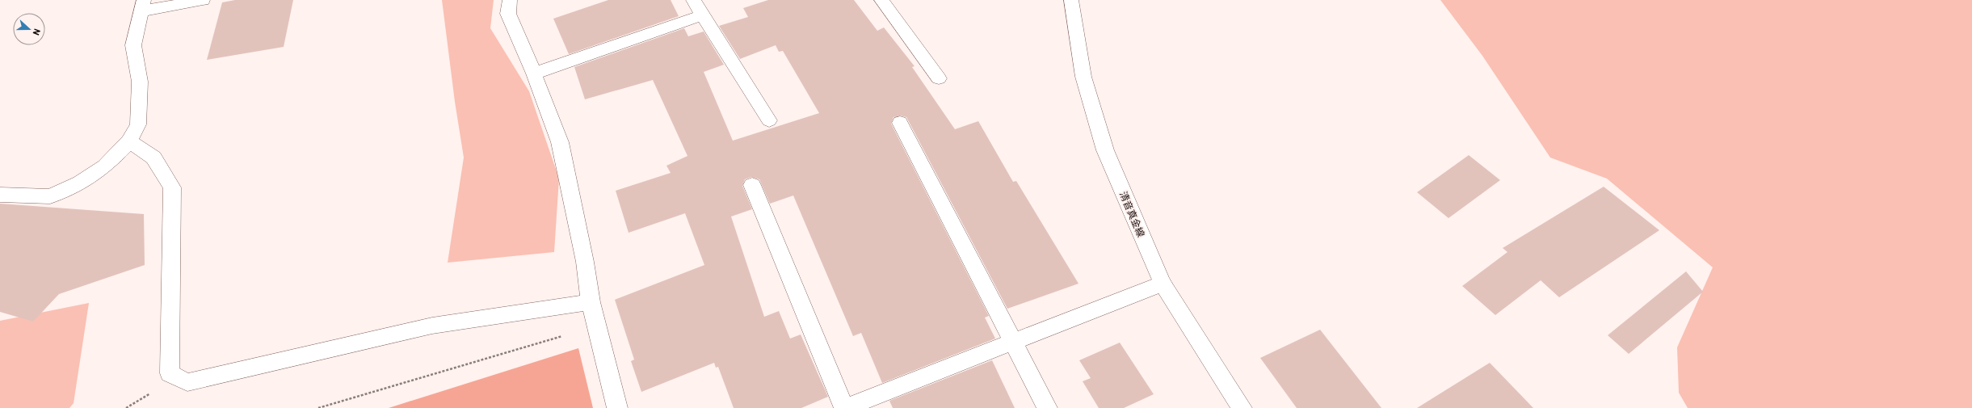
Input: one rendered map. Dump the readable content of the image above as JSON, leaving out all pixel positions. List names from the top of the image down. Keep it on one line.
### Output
{"streets":{"street":["清音真金線"]},"north":"right"}
